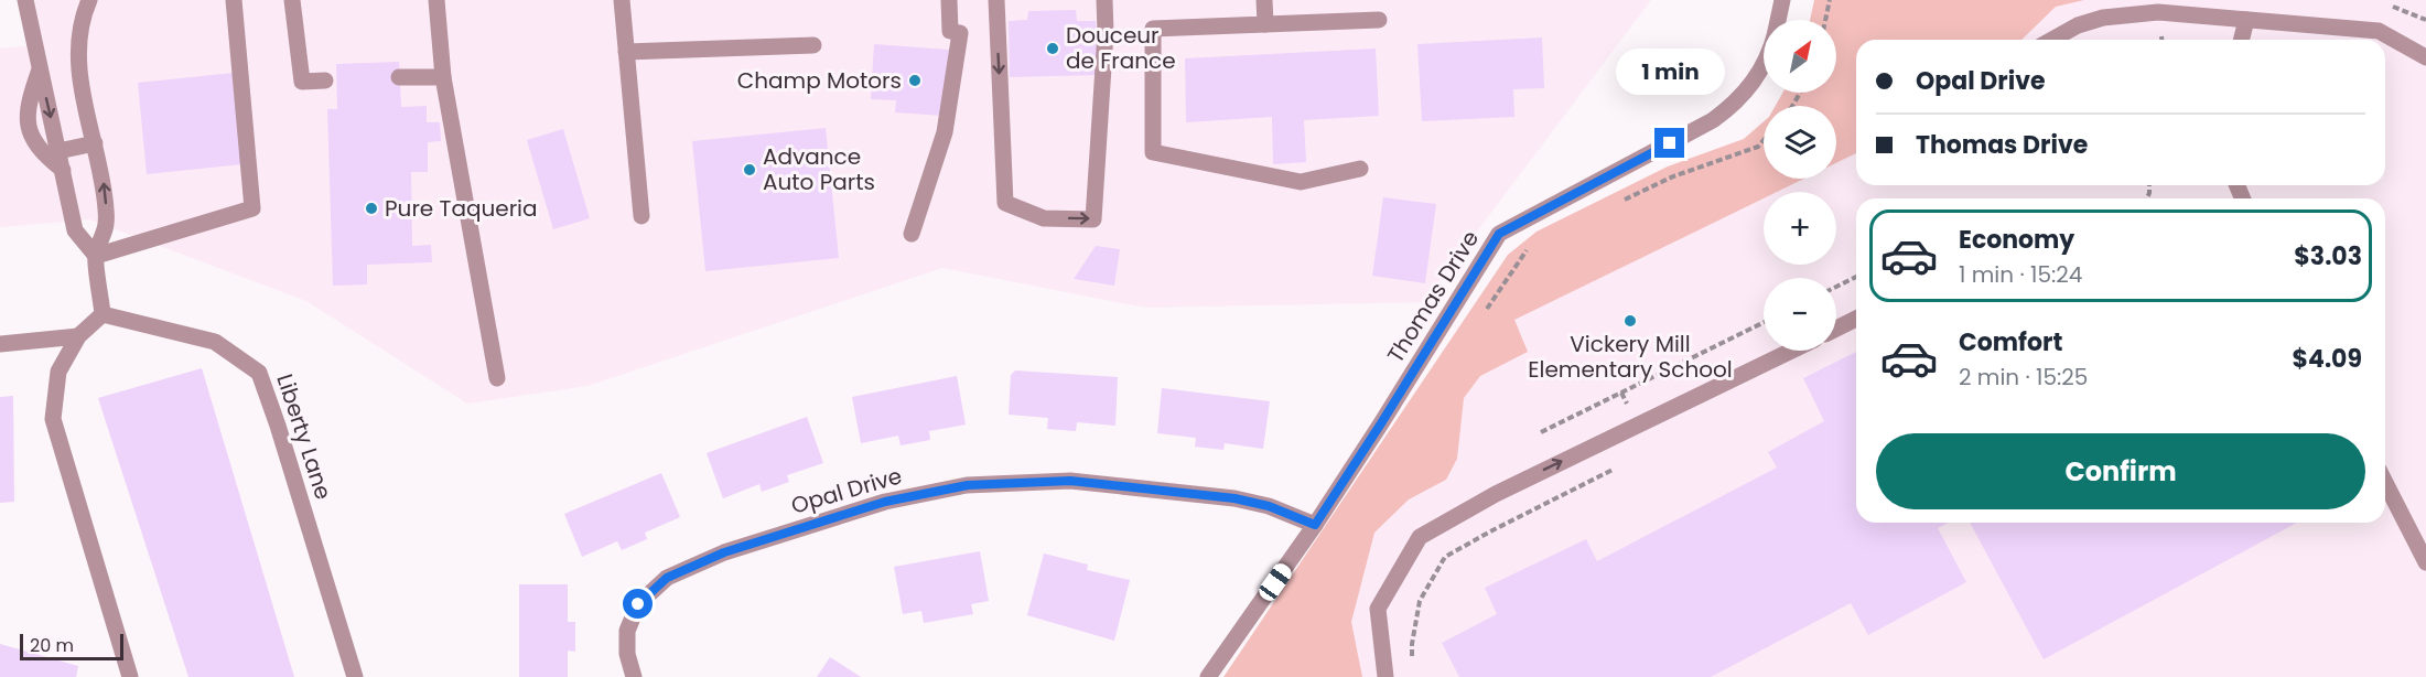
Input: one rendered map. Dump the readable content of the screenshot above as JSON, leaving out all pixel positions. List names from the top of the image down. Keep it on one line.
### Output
{"streets":{"street":["Thomas Drive","Liberty Lane","Opal Drive"]},"crossings":[["Thomas Drive","Opal Drive"]],"places":["Douceur de France","Champ Motors","Advance Auto Parts","Pure Taqueria","Vickery Mill Elementary School"],"scale_bar":"20 m","north":"top right","page":{"map_buttons":["+","−"],"banner":["Opal Drive","Thomas Drive"],"bubble":"1 min","list":[{"name":"Economy","note":"1 min · 15:24","value":"$3.03"},{"name":"Comfort","note":"2 min · 15:25","value":"$4.09"}],"buttons":"Confirm","scale":"20 m"}}
